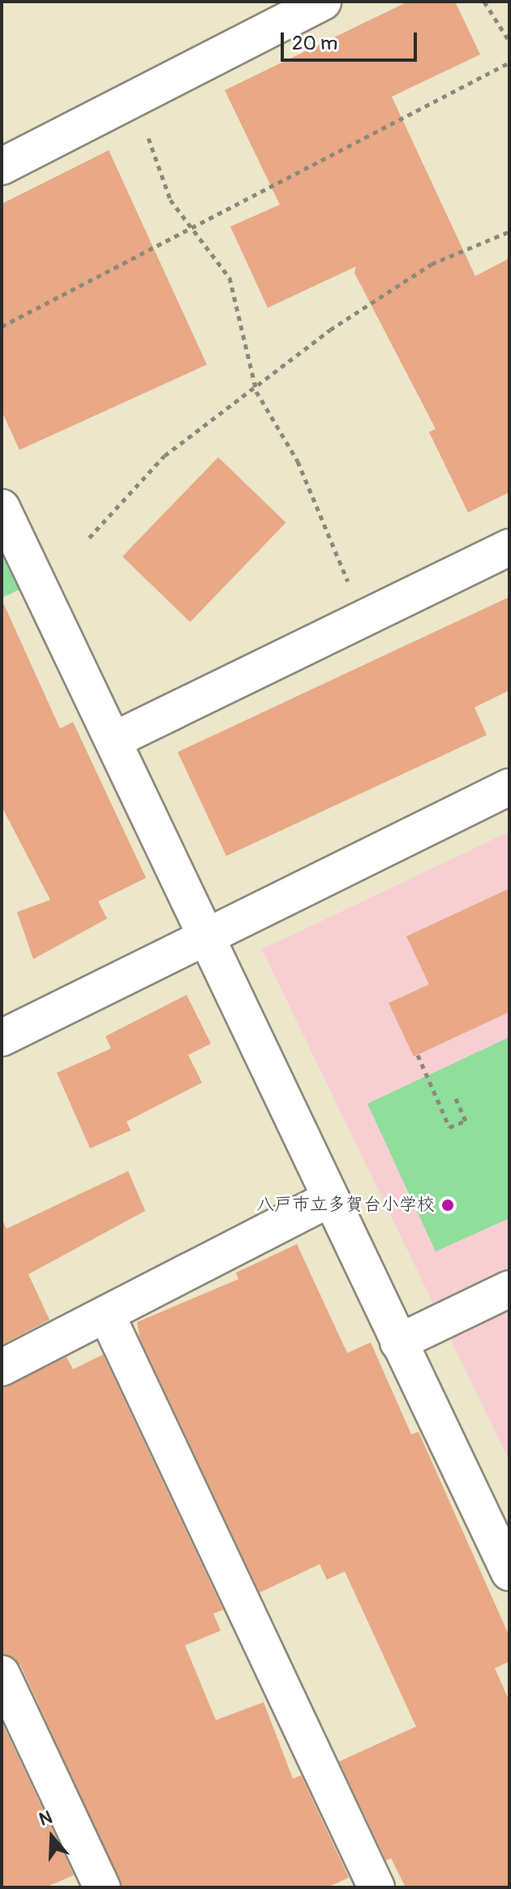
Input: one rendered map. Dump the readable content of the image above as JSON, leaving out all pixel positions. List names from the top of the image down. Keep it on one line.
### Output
{"places":["八戸市立多賀台小学校"],"scale_bar":"20 m","north":"top"}
